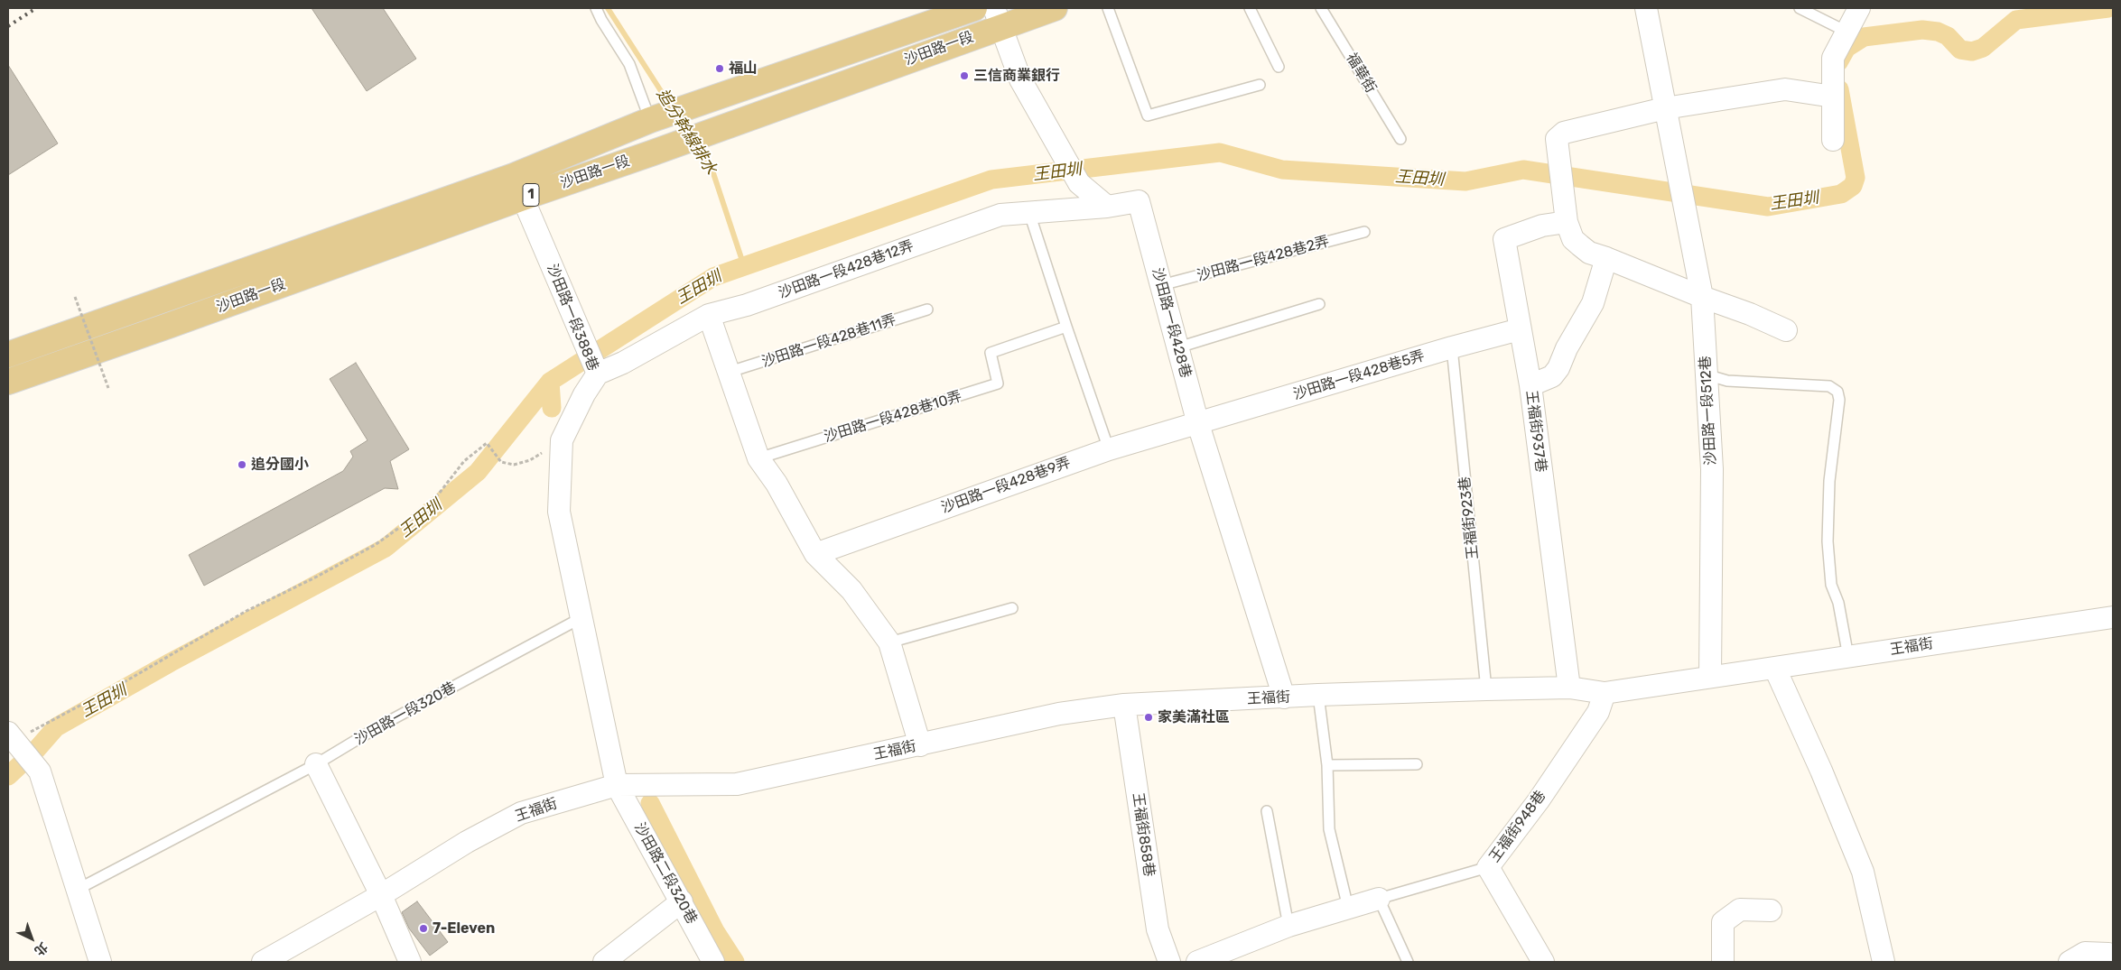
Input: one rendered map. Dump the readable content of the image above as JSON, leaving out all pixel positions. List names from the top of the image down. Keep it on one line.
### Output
{"streets":{"main road":["沙田路一段","1"],"street":["沙田路一段428巷12弄","沙田路一段388巷","沙田路一段428巷","沙田路一段428巷5弄","沙田路一段512巷","王福街937巷","沙田路一段428巷9弄","王福街","王福街948巷","王福街858巷","沙田路二段320巷"],"lane":["福華街","沙田路一段428巷2弄","沙田路一段428巷11弄","沙田路一段428巷10弄","王福街923巷","沙田路一段320巷"]},"crossings":[["沙田路一段","沙田路一段388巷"],["沙田路一段428巷2弄","沙田路一段428巷"],["沙田路一段428巷12弄","沙田路一段388巷"],["沙田路一段428巷12弄","沙田路一段428巷"],["沙田路一段388巷","沙田路一段320巷"],["沙田路一段428巷","沙田路一段428巷5弄"],["沙田路一段428巷","沙田路一段428巷9弄"],["沙田路一段428巷","王福街"],["沙田路一段428巷5弄","王福街937巷"],["沙田路一段428巷5弄","沙田路一段428巷9弄"],["沙田路一段428巷5弄","王福街923巷"],["沙田路一段512巷","王福街"],["王福街937巷","王福街"],["王福街923巷","王福街"],["王福街","王福街858巷"],["王福街","沙田路二段320巷"]],"water":["追分幹線排水","王田圳"],"places":["福山","三信商業銀行","追分國小","家美滿社區","7-Eleven"],"north":"bottom right"}
